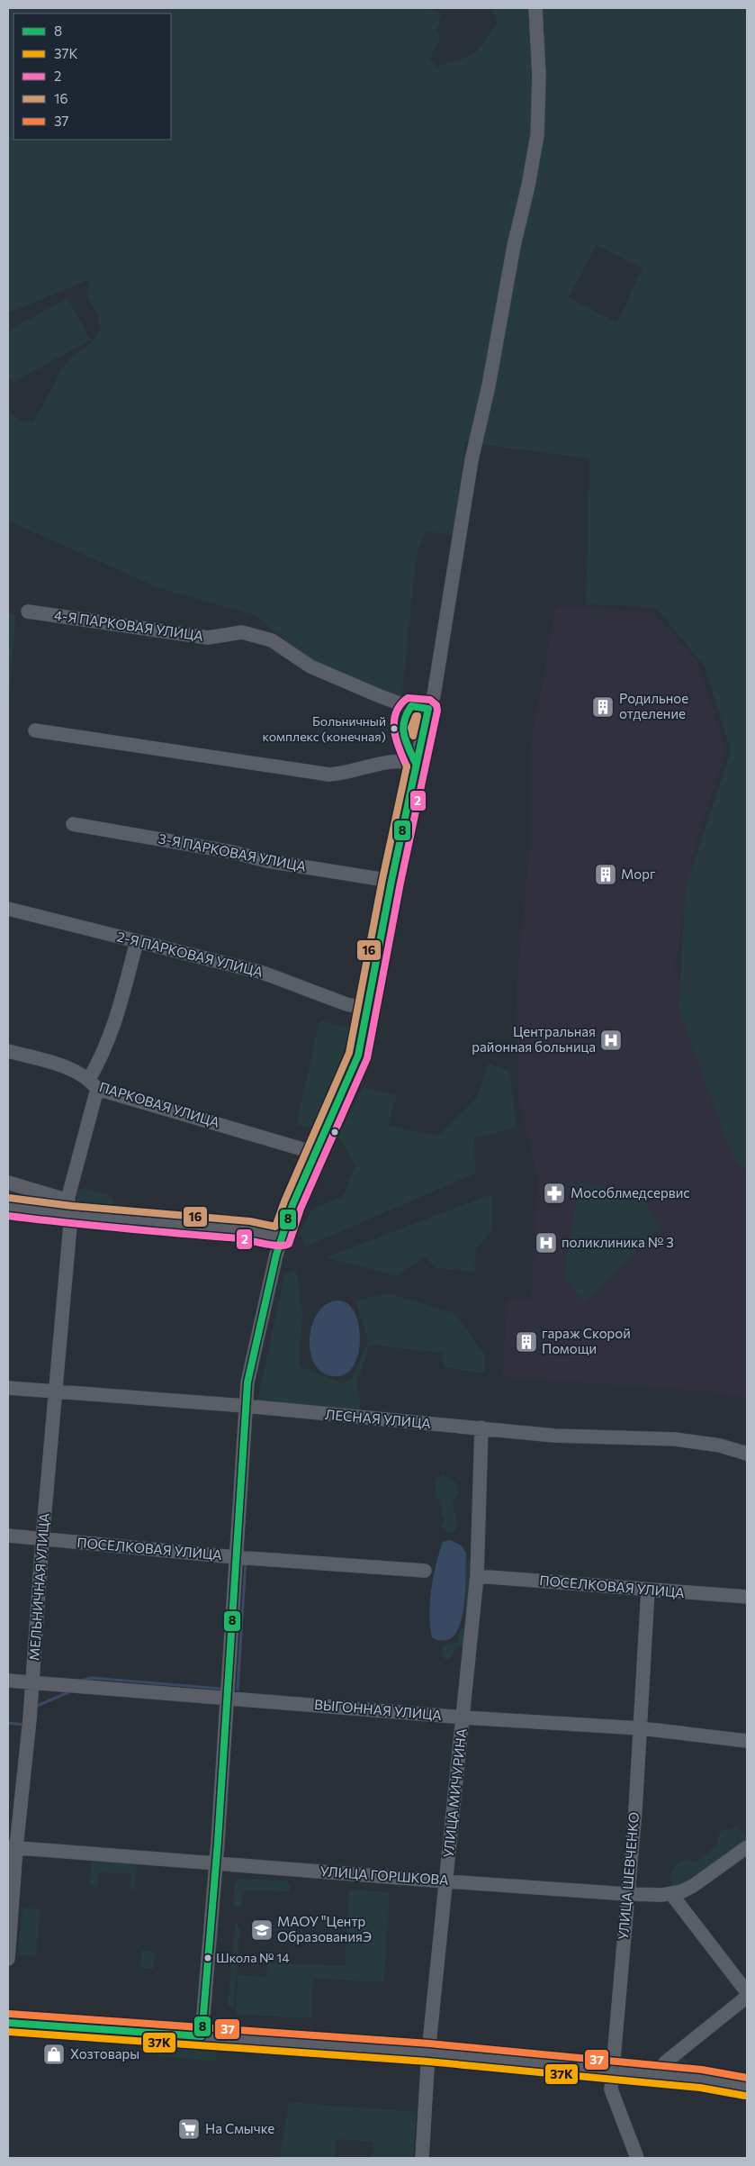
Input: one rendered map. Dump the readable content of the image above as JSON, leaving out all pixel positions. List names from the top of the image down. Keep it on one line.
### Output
{"streets":{"street":["4-Я ПАРКОВАЯ УЛИЦА","3-Я ПАРКОВАЯ УЛИЦА","2-Я ПАРКОВАЯ УЛИЦА","ПАРКОВАЯ УЛИЦА","ЛЕСНАЯ УЛИЦА","ПОСЕЛКОВАЯ УЛИЦА","МЕЛЬНИЧНАЯ УЛИЦА","ВЫГОННАЯ УЛИЦА","УЛИЦА МИЧУРИНА","УЛИЦА ГОРШКОВА","УЛИЦА ШЕВЧЕНКО"]},"crossings":[["2-Я ПАРКОВАЯ УЛИЦА","МЕЛЬНИЧНАЯ УЛИЦА"],["ПАРКОВАЯ УЛИЦА","МЕЛЬНИЧНАЯ УЛИЦА"],["ЛЕСНАЯ УЛИЦА","МЕЛЬНИЧНАЯ УЛИЦА"],["ЛЕСНАЯ УЛИЦА","УЛИЦА МИЧУРИНА"],["ПОСЕЛКОВАЯ УЛИЦА","МЕЛЬНИЧНАЯ УЛИЦА"],["ПОСЕЛКОВАЯ УЛИЦА","УЛИЦА МИЧУРИНА"],["ПОСЕЛКОВАЯ УЛИЦА","УЛИЦА ШЕВЧЕНКО"],["МЕЛЬНИЧНАЯ УЛИЦА","ВЫГОННАЯ УЛИЦА"],["МЕЛЬНИЧНАЯ УЛИЦА","УЛИЦА ГОРШКОВА"],["ВЫГОННАЯ УЛИЦА","УЛИЦА МИЧУРИНА"],["ВЫГОННАЯ УЛИЦА","УЛИЦА ШЕВЧЕНКО"],["УЛИЦА МИЧУРИНА","УЛИЦА ГОРШКОВА"],["УЛИЦА ГОРШКОВА","УЛИЦА ШЕВЧЕНКО"]],"places":{"building":["Родильное отделение","Морг","гараж Скорой Помощи"],"other":["Больничный комплекс (конечная)","Школа № 14"],"hospital":["Центральная районная больница","поликлиника № 3"],"pharmacy":["Мособлмедсервис"],"school or university":["МАОУ \"Центр ОбразованияЭ"],"shop":["Хозтовары"],"supermarket":["На Смычке"]},"lines":["transit line 2","transit line 8","transit line 16","transit line 37","transit line 37К"],"legend":["8","37К","2","16","37"]}
